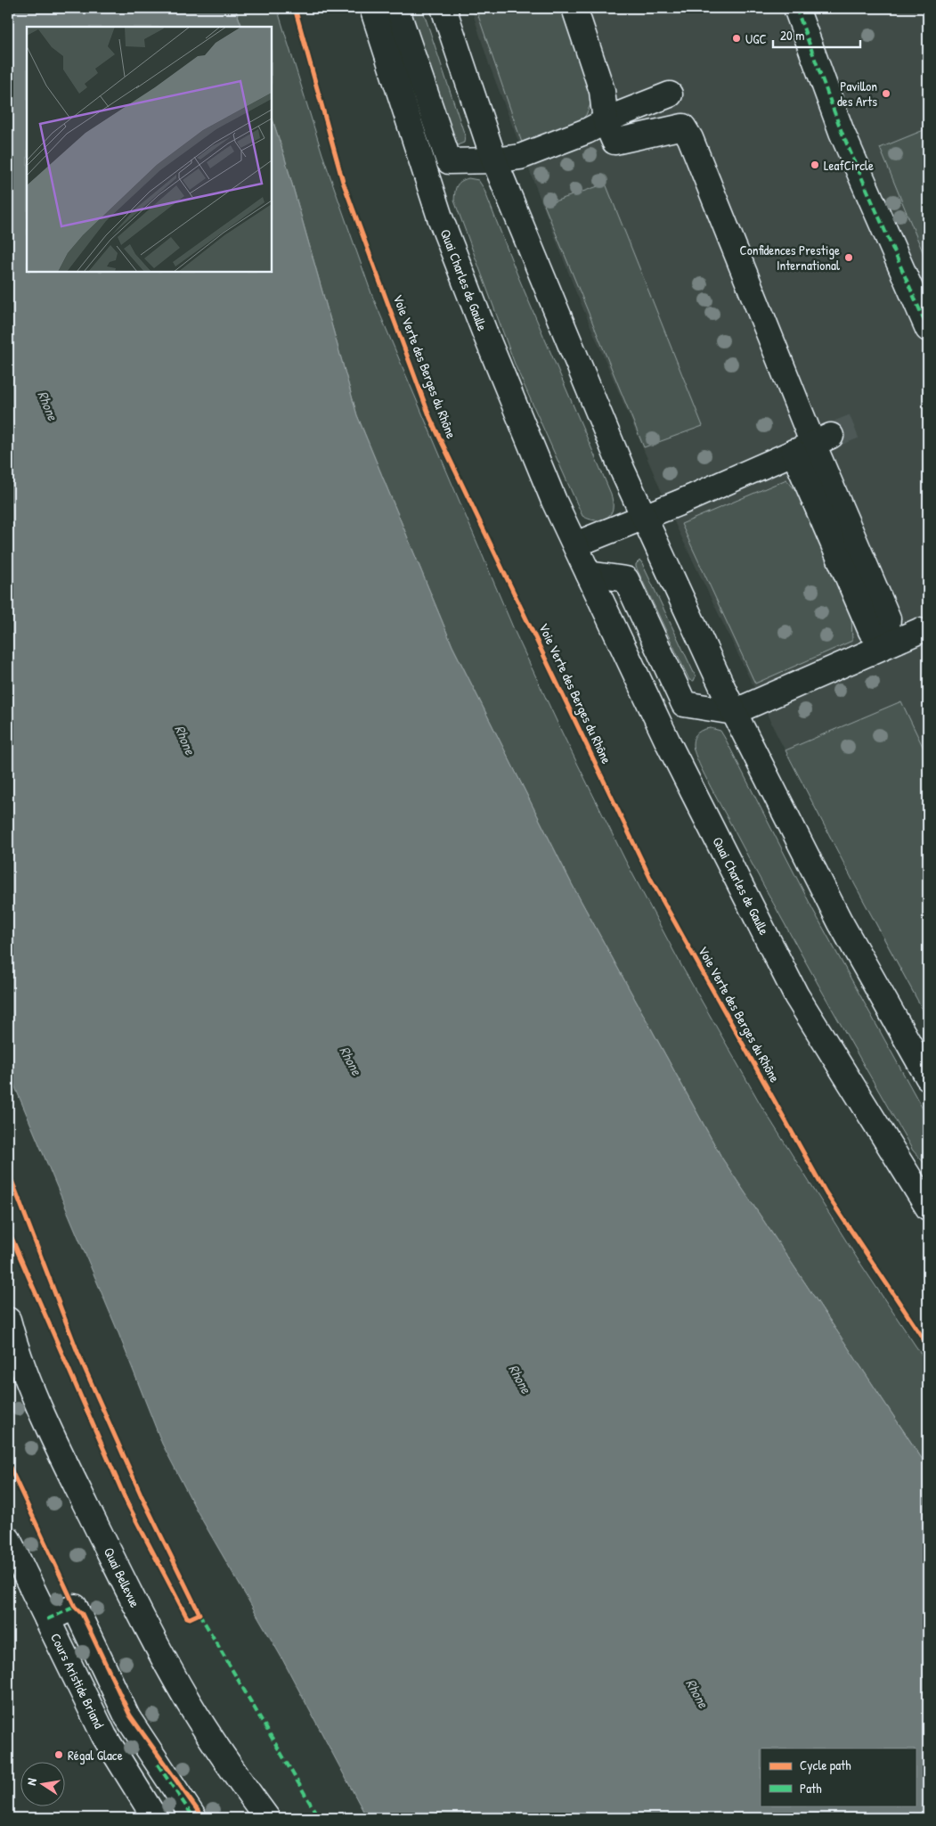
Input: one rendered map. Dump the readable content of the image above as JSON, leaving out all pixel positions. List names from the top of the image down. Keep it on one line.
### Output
{"streets":{"main road":["Quai Charles de Gaulle","Quai Bellevue","Cours Aristide Briand"],"cycle path":["Voie Verte des Berges du Rhône"]},"water":["Rhone"],"places":["UGC","Pavillon des Arts","LeafCircle","Confidences Prestige International","Régal Glace"],"legend":["Cycle path","Path"],"scale_bar":"20 m","north":"left"}
